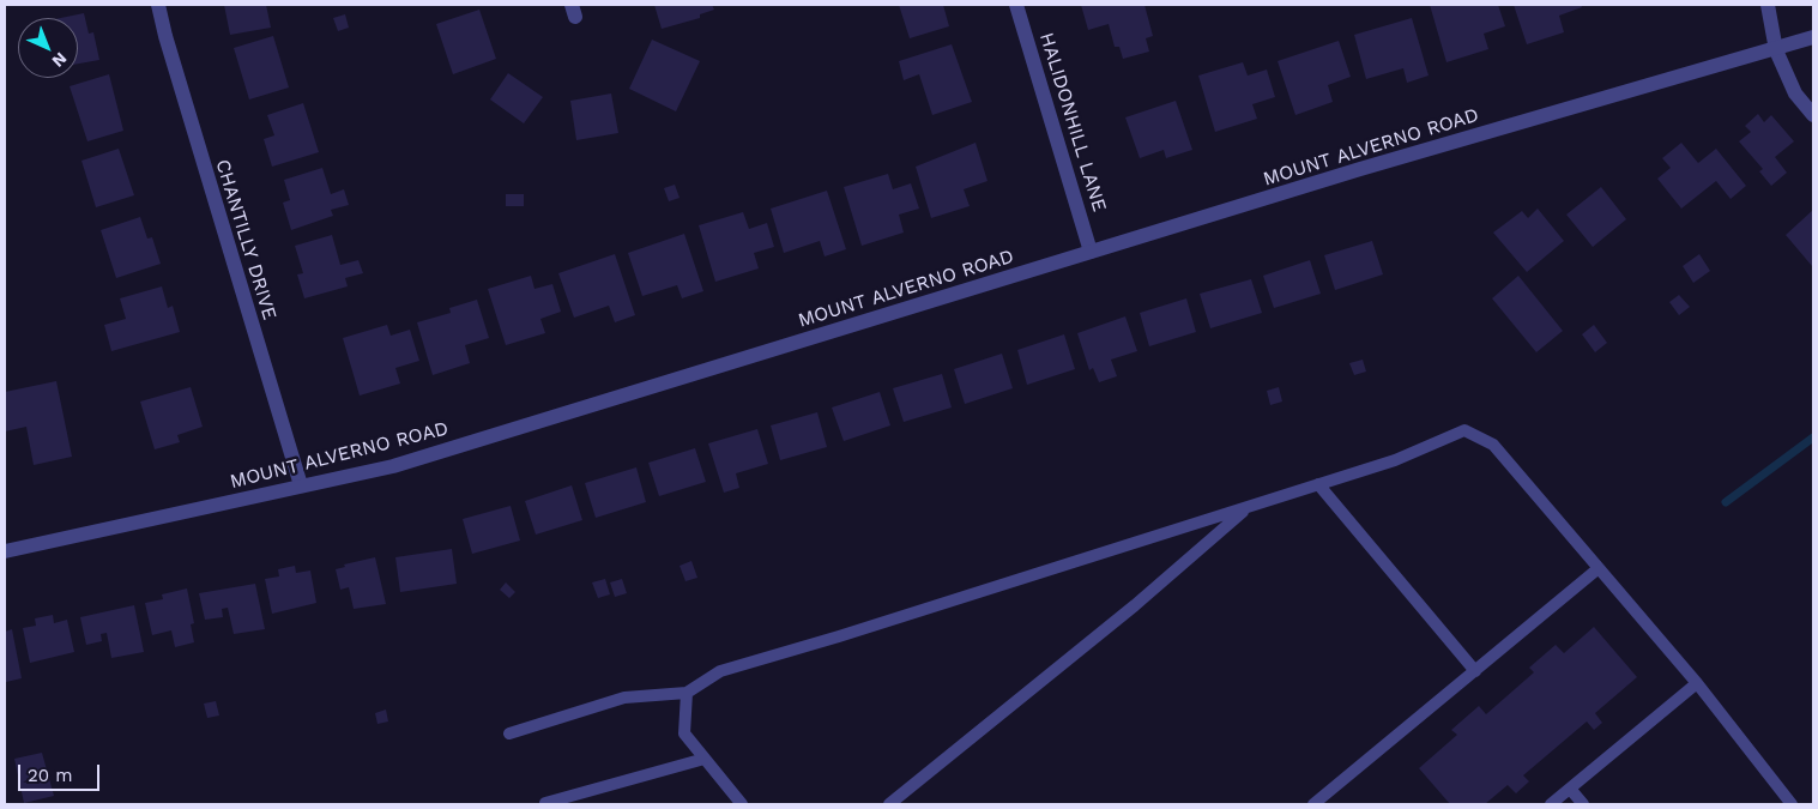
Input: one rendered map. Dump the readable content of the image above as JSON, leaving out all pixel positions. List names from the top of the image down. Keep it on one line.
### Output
{"streets":{"street":["HALIDONHILL LANE","MOUNT ALVERNO ROAD","CHANTILLY DRIVE"]},"crossings":[["HALIDONHILL LANE","MOUNT ALVERNO ROAD"],["MOUNT ALVERNO ROAD","CHANTILLY DRIVE"]],"scale_bar":"20 m","north":"bottom right"}
